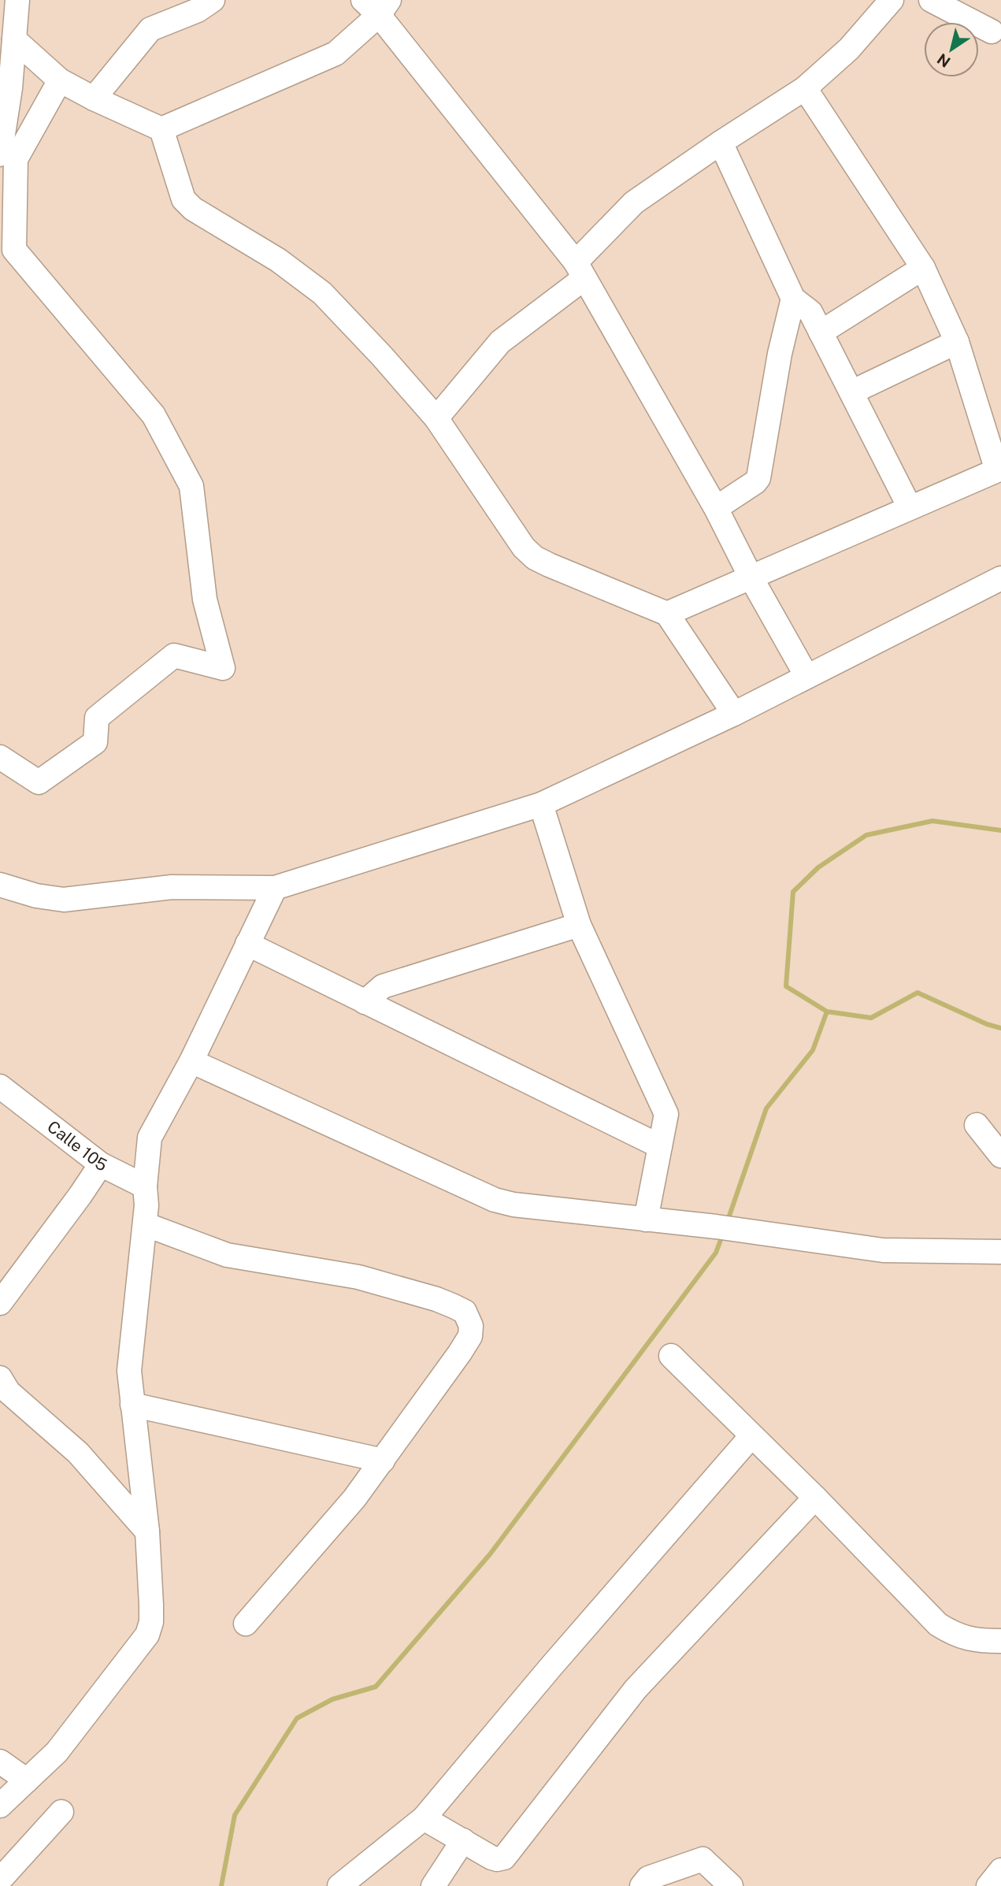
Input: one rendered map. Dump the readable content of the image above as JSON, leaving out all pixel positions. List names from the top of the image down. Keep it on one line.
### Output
{"streets":{"street":["Calle 105"]},"north":"bottom left"}
